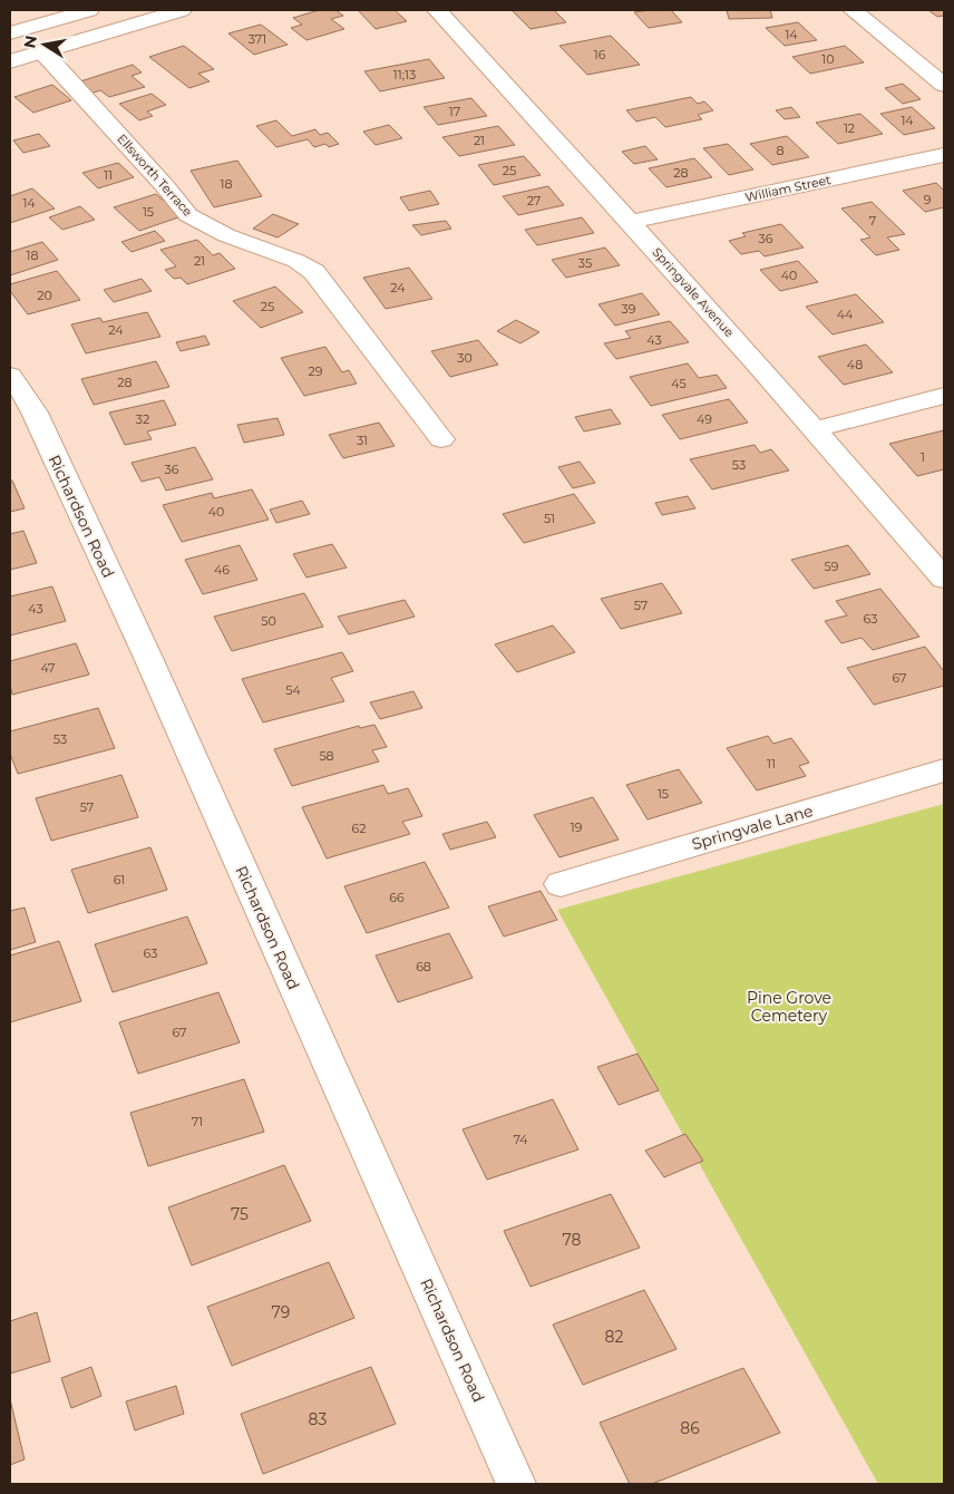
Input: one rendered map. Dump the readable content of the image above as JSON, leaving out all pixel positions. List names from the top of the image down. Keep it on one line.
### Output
{"streets":{"street":["Ellsworth Terrace","William Street","Springvale Avenue","Richardson Road","Springvale Lane"]},"crossings":[["William Street","Springvale Avenue"]],"parks":["Pine Grove Cemetery"],"house_numbers":["14","371","16","10","11;13","17","14","12","21","8","25","28","11","18","9","27","14","15","7","36","18","21","35","40","24","20","25","39","44","24","43","30","48","29","28","45","32","49","31","1","53","36","40","51","59","46","57","43","63","50","47","67","54","53","58","11","15","57","19","62","61","66","63","68","67","71","74","75","78","79","82","83","86"],"north":"left"}
